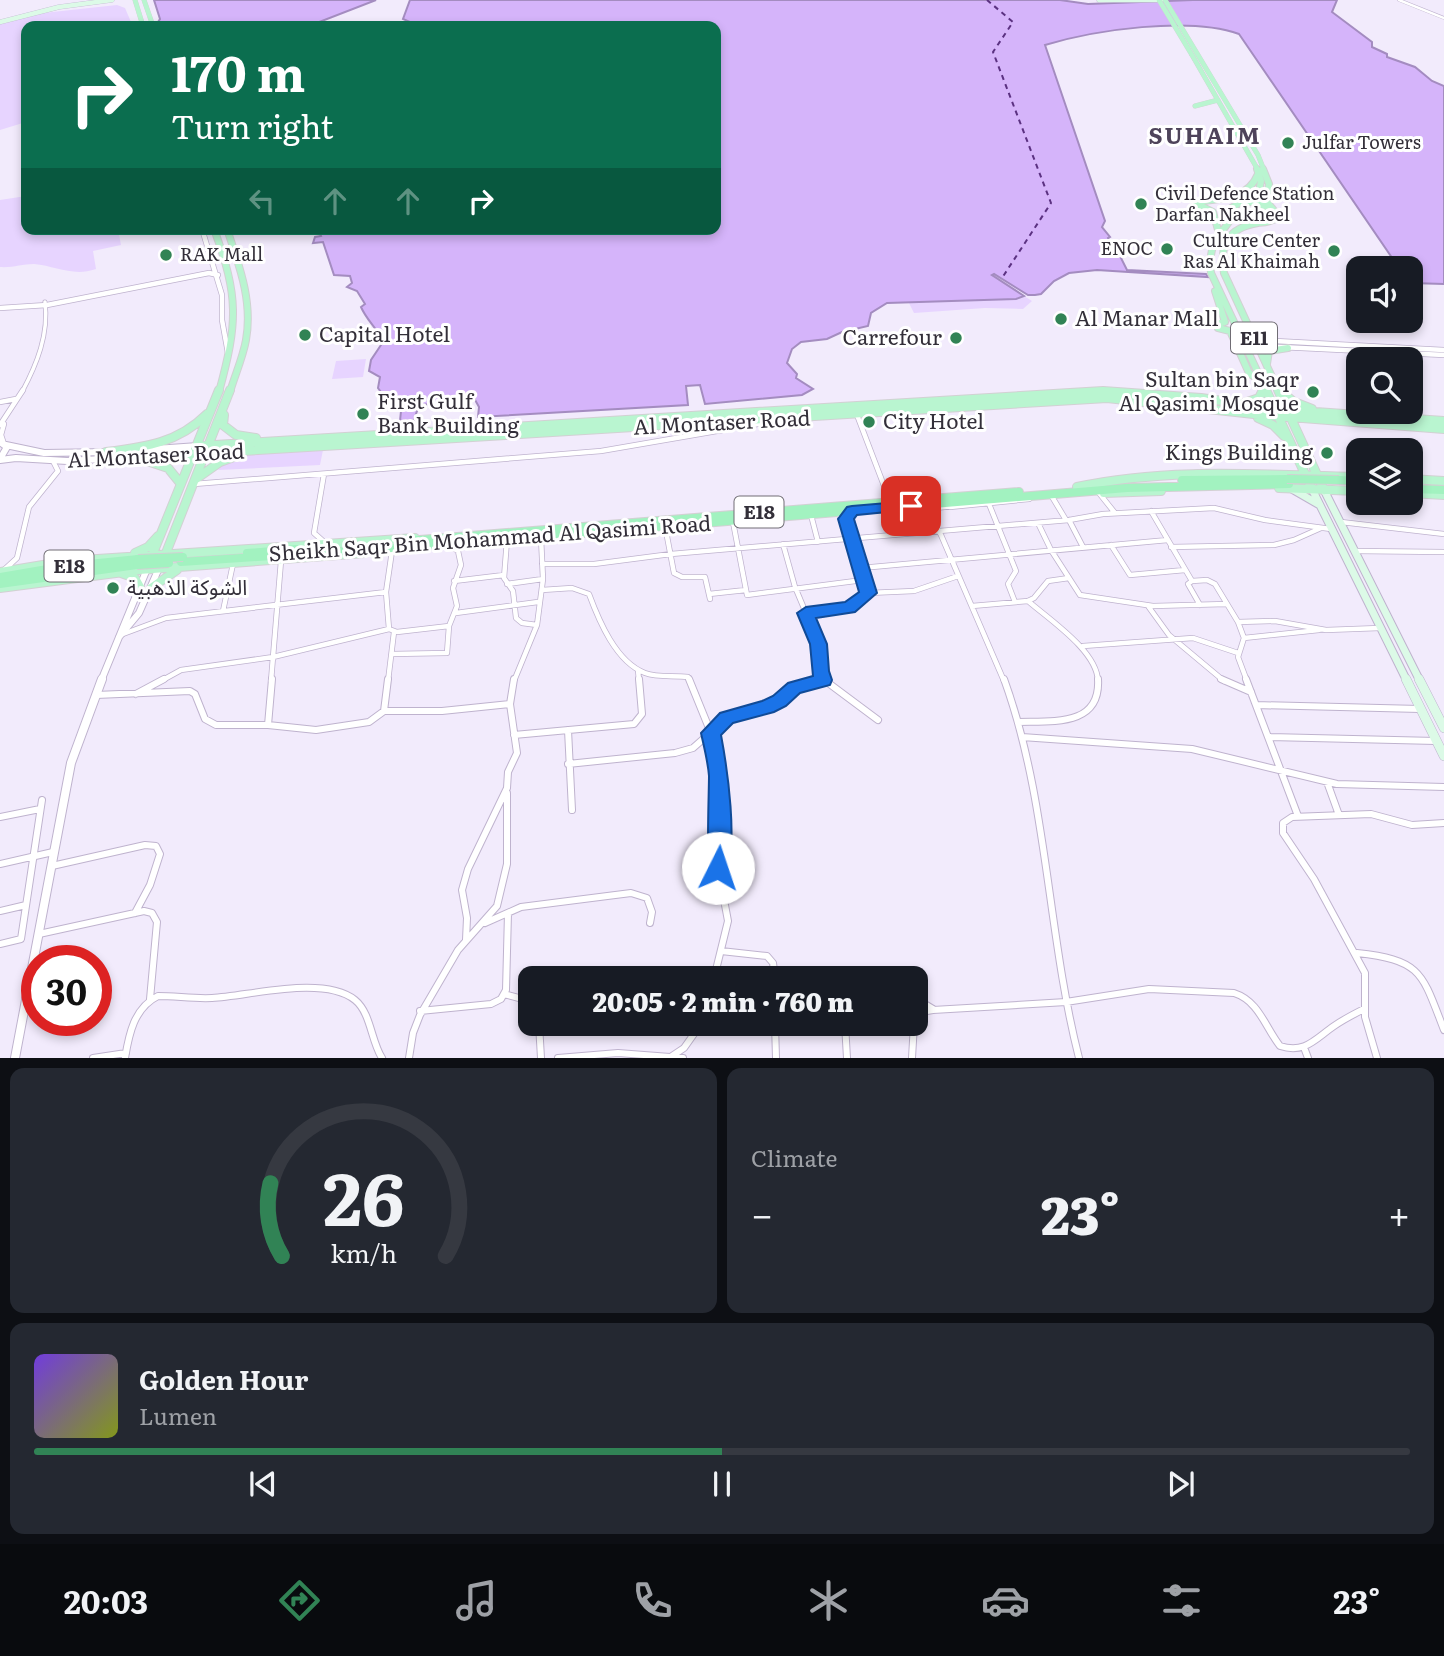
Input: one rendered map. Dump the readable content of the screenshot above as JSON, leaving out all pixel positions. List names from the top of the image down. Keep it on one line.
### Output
{"streets":{"highway":["E18","Sheikh Saqr Bin Mohammad Al Qasimi Road"],"main road":["E11","Al Montaser Road"]},"crossings":[["E11","Al Montaser Road"]],"districts":["SUHAIM"],"places":["Julfar Towers","Civil Defence Station Darfan Nakheel","ENOC","Culture Center Ras Al Khaimah","RAK Mall","Al Manar Mall","Capital Hotel","Carrefour","Sultan bin Saqr Al Qasimi Mosque","First Gulf Bank Building","City Hotel","Kings Building","الشوكة الذهبية"],"page":{"turn":["170 m","Turn right"],"limit":"30","trip":"20:05 · 2 min · 760 m","tile":"Climate","heat":["−","23°","+"],"song":["Golden Hour","Lumen"],"tabs":["20:03","23°"],"gauge":["26","km/h"]}}
